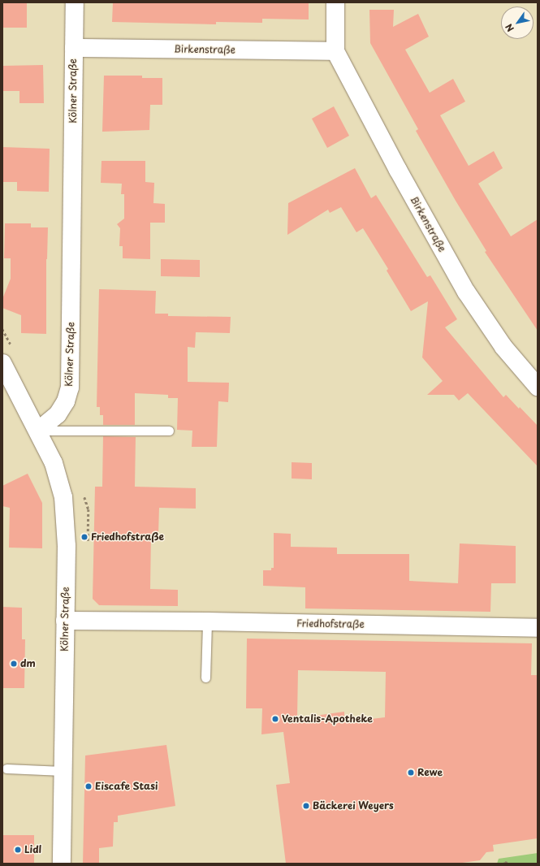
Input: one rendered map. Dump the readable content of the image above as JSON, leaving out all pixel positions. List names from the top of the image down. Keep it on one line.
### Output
{"streets":{"street":["Birkenstraße","Kölner Straße","Friedhofstraße"]},"crossings":[["Birkenstraße","Kölner Straße"],["Kölner Straße","Friedhofstraße"]],"places":["Friedhofstraße","dm","Ventalis-Apotheke","Rewe","Eiscafe Stasi","Bäckerei Weyers","Lidl"],"north":"bottom left"}
